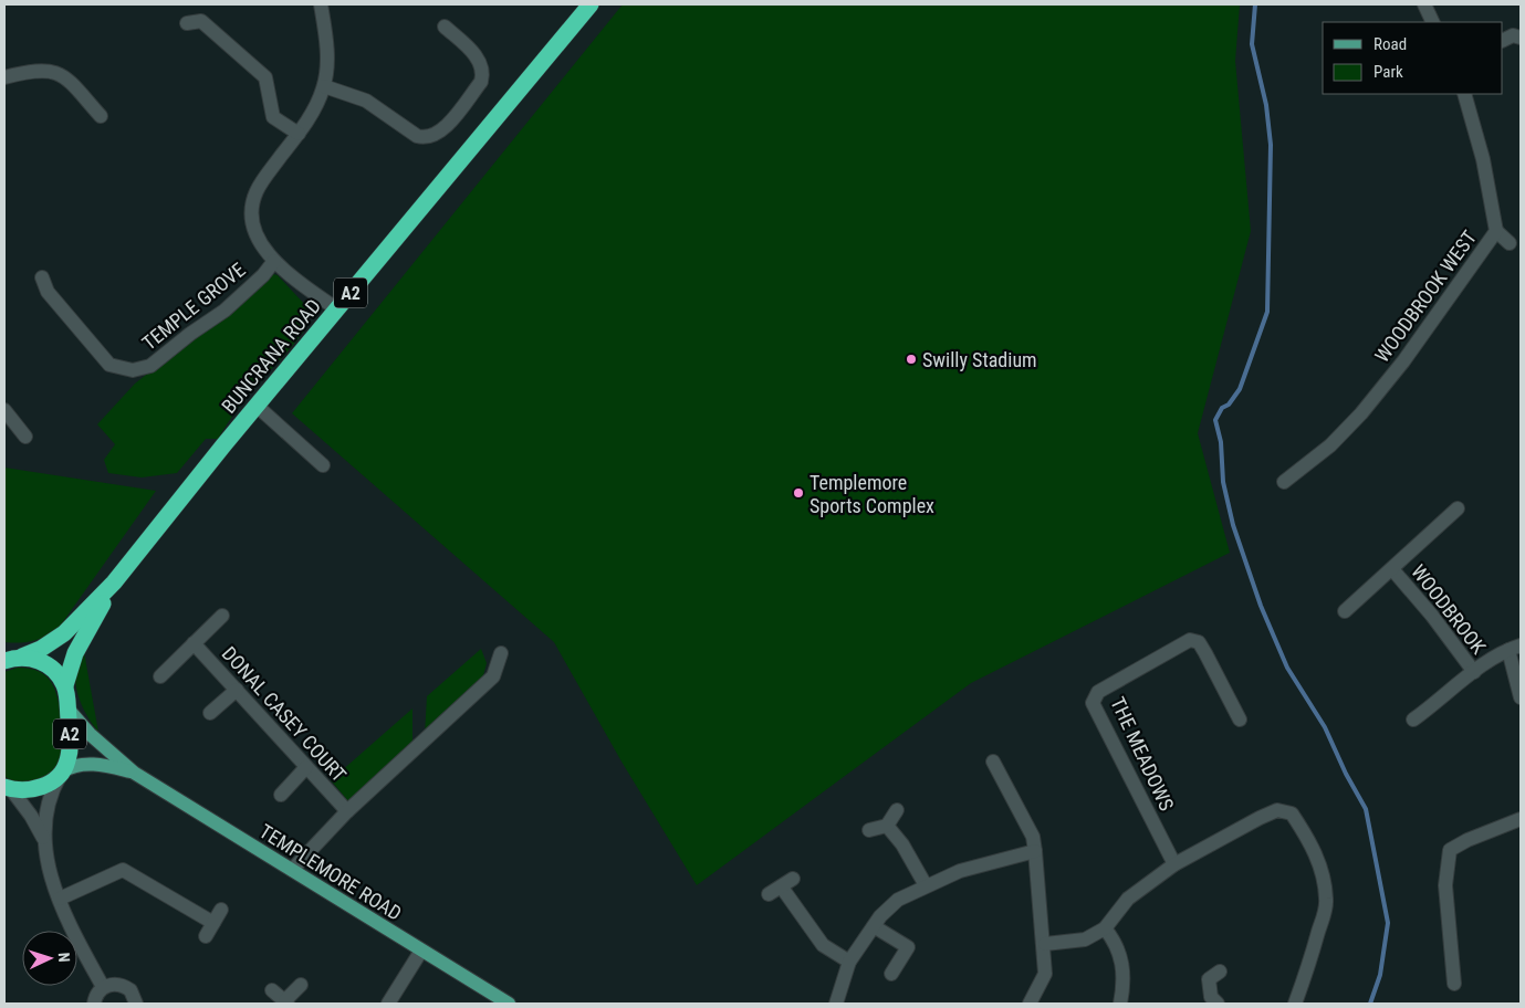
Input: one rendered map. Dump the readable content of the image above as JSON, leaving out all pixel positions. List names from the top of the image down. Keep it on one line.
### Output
{"streets":{"highway":["A2","BUNCRANA ROAD"],"main road":["TEMPLEMORE ROAD"],"street":["WOODBROOK WEST","TEMPLE GROVE","WOODBROOK","DONAL CASEY COURT","THE MEADOWS"]},"crossings":[["A2","BUNCRANA ROAD"],["A2","TEMPLEMORE ROAD"],["TEMPLE GROVE","BUNCRANA ROAD"]],"places":["Swilly Stadium","Templemore Sports Complex"],"legend":["Road","Park"],"north":"right"}
